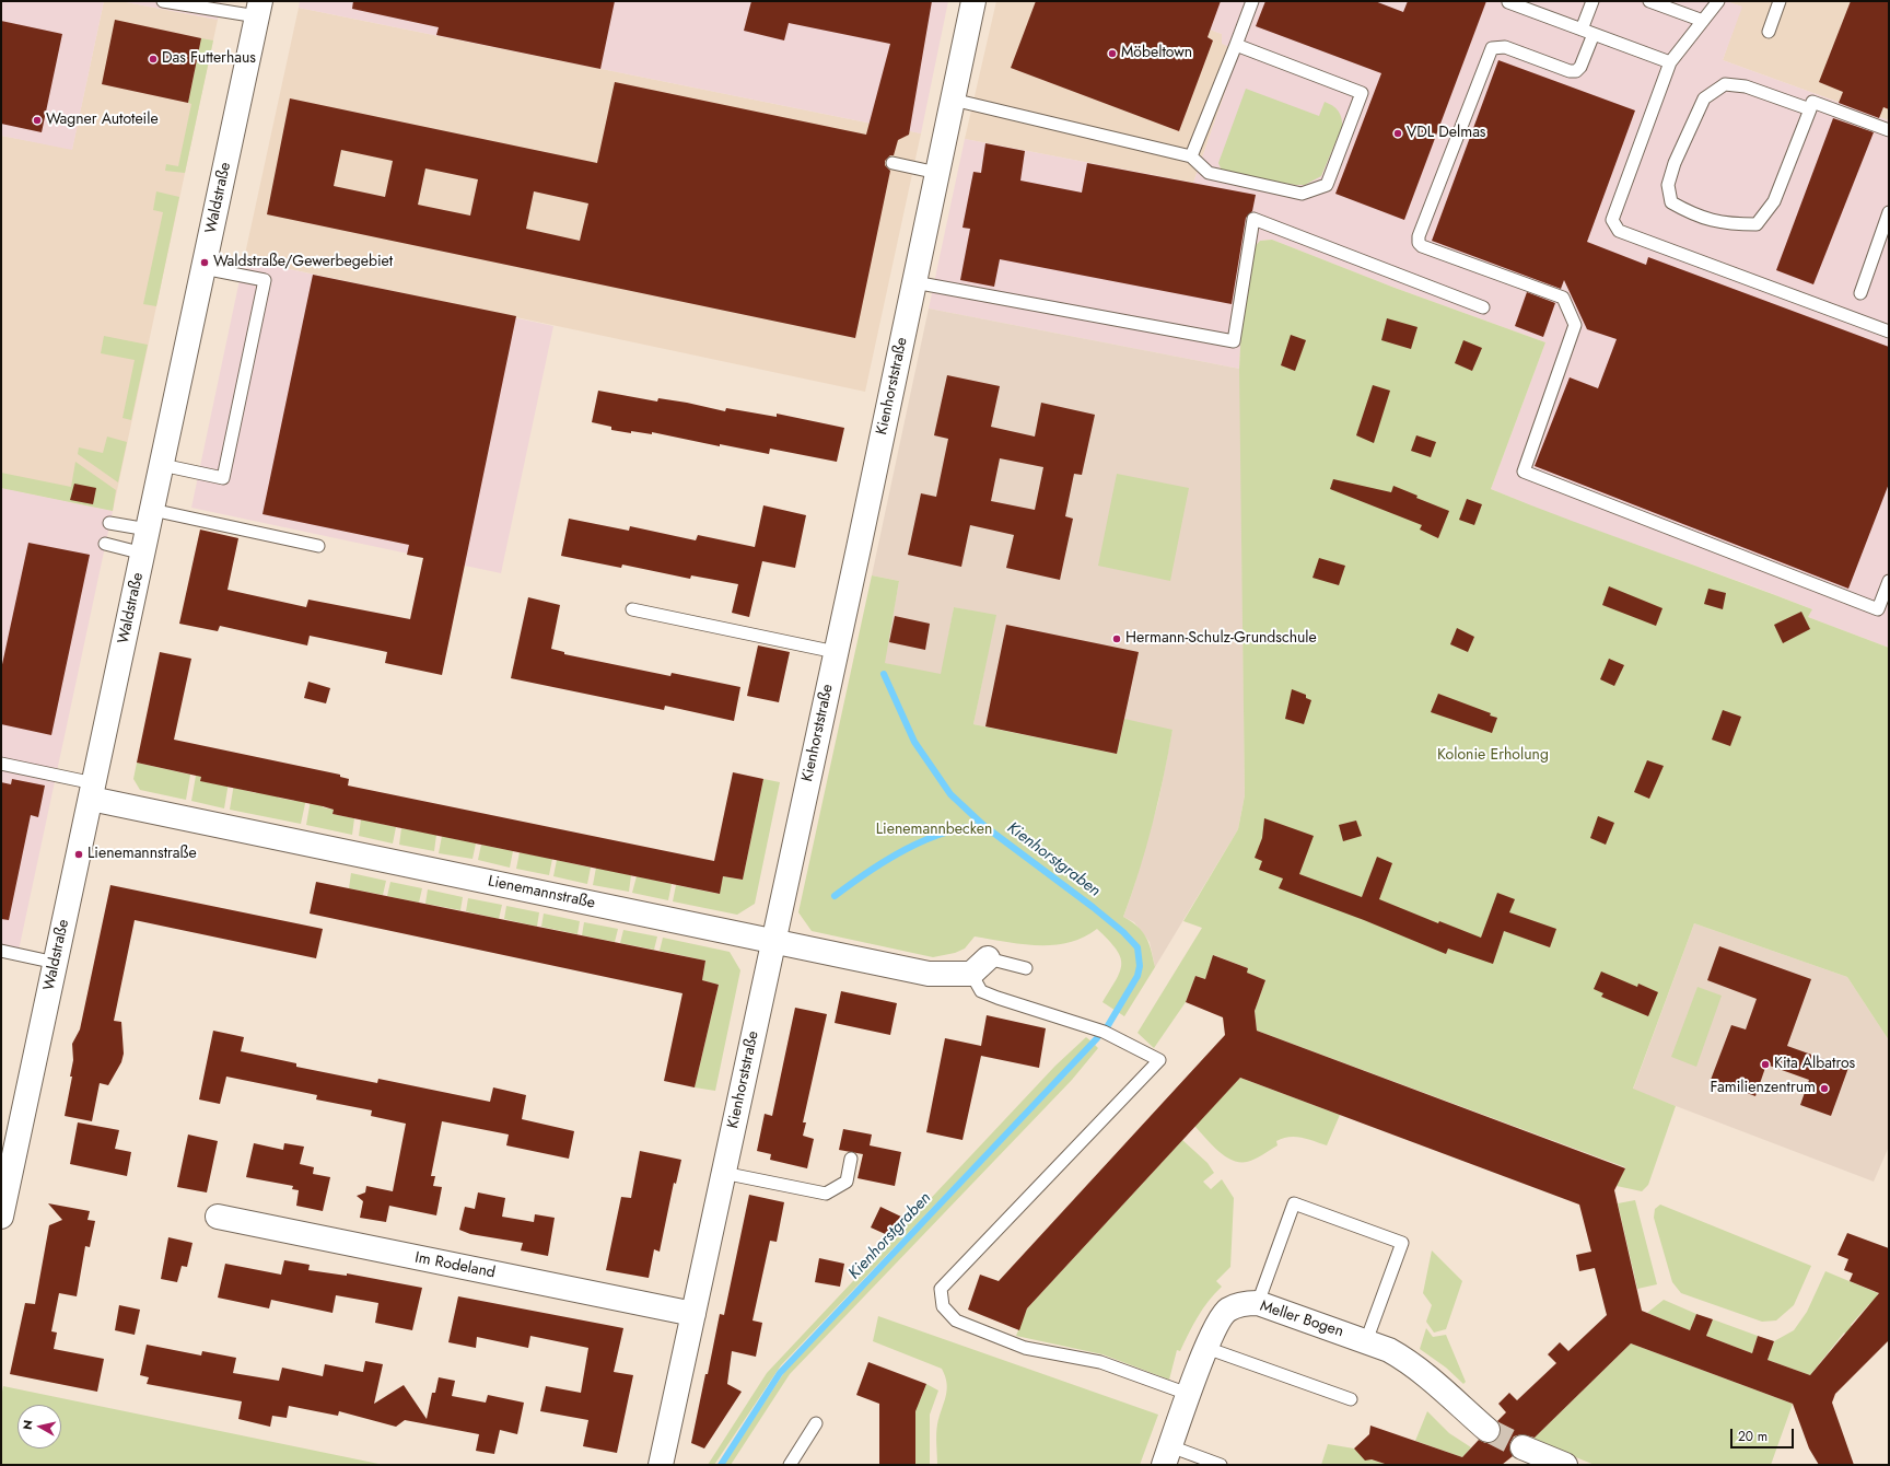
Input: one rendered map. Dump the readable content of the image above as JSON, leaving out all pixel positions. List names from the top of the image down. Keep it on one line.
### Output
{"streets":{"street":["Waldstraße","Kienhorststraße","Lienemannstraße","Im Rodeland","Meller Bogen"]},"crossings":[["Waldstraße","Lienemannstraße"],["Kienhorststraße","Lienemannstraße"],["Kienhorststraße","Im Rodeland"]],"water":["Kienhorstgraben"],"parks":["Kolonie Erholung","Lienemannbecken"],"places":["Möbeltown","Das Futterhaus","Wagner Autoteile","VDL Delmas","Waldstraße/Gewerbegebiet","Hermann-Schulz-Grundschule","Lienemannstraße","Kita Albatros","Familienzentrum"],"scale_bar":"20 m","north":"left"}
